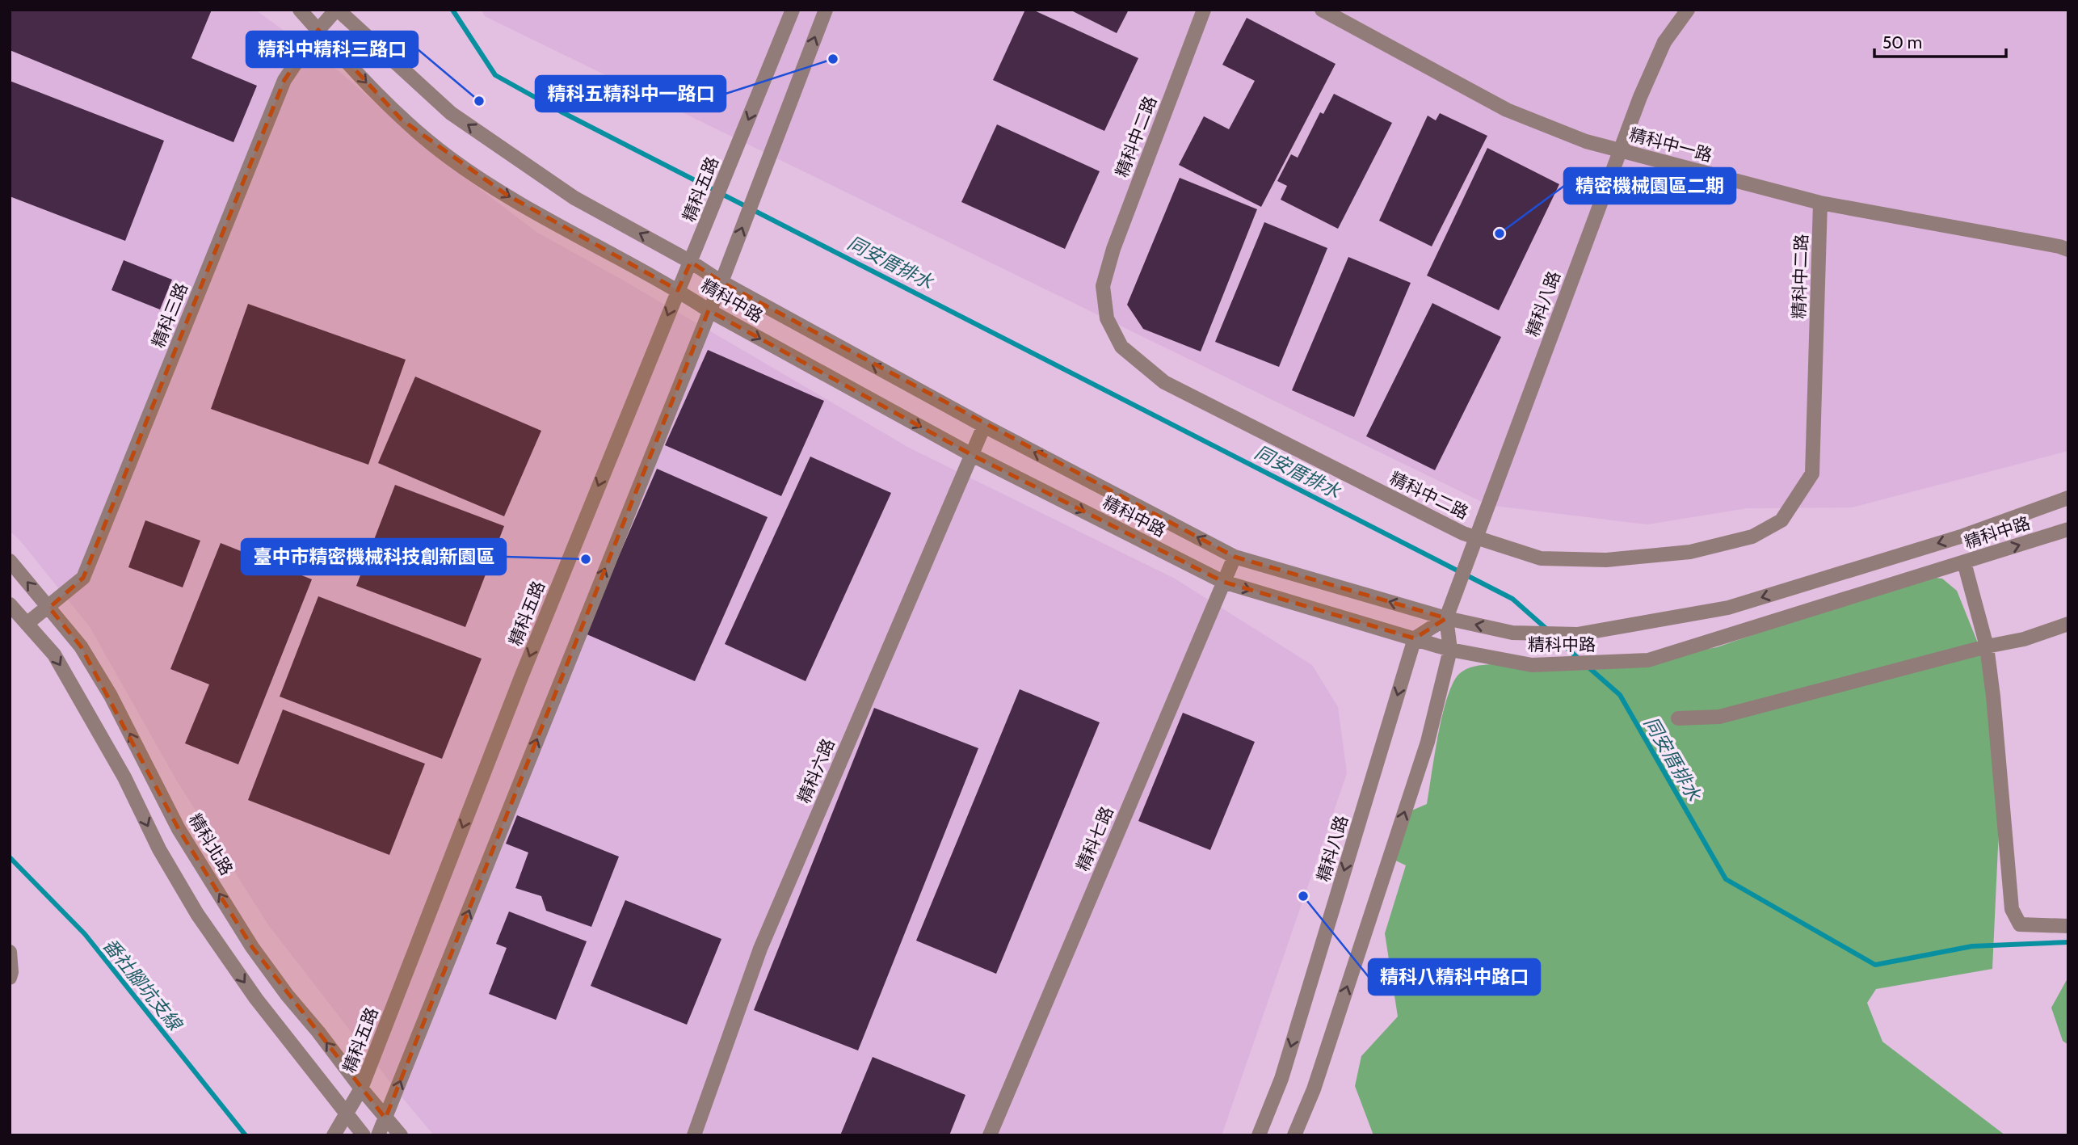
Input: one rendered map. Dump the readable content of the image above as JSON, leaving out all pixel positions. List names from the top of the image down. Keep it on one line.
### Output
{"streets":{"street":["精科中二路","精科中一路","精科五路","精科中路","精科八路","精科三路","精科六路","精科七路","精科北路"]},"crossings":[["精科中二路","精科中一路"],["精科五路","精科中路"],["精科五路","精科北路"],["精科中路","精科八路"],["精科中路","精科三路"],["精科中路","精科六路"],["精科中路","精科七路"],["精科三路","精科北路"]],"water":["同安厝排水","番社腳坑支線"],"places":["精科五精科中一路口","精科中精科三路口","精密機械園區二期","臺中市精密機械科技創新園區","精科八精科中路口"],"scale_bar":"50 m"}
